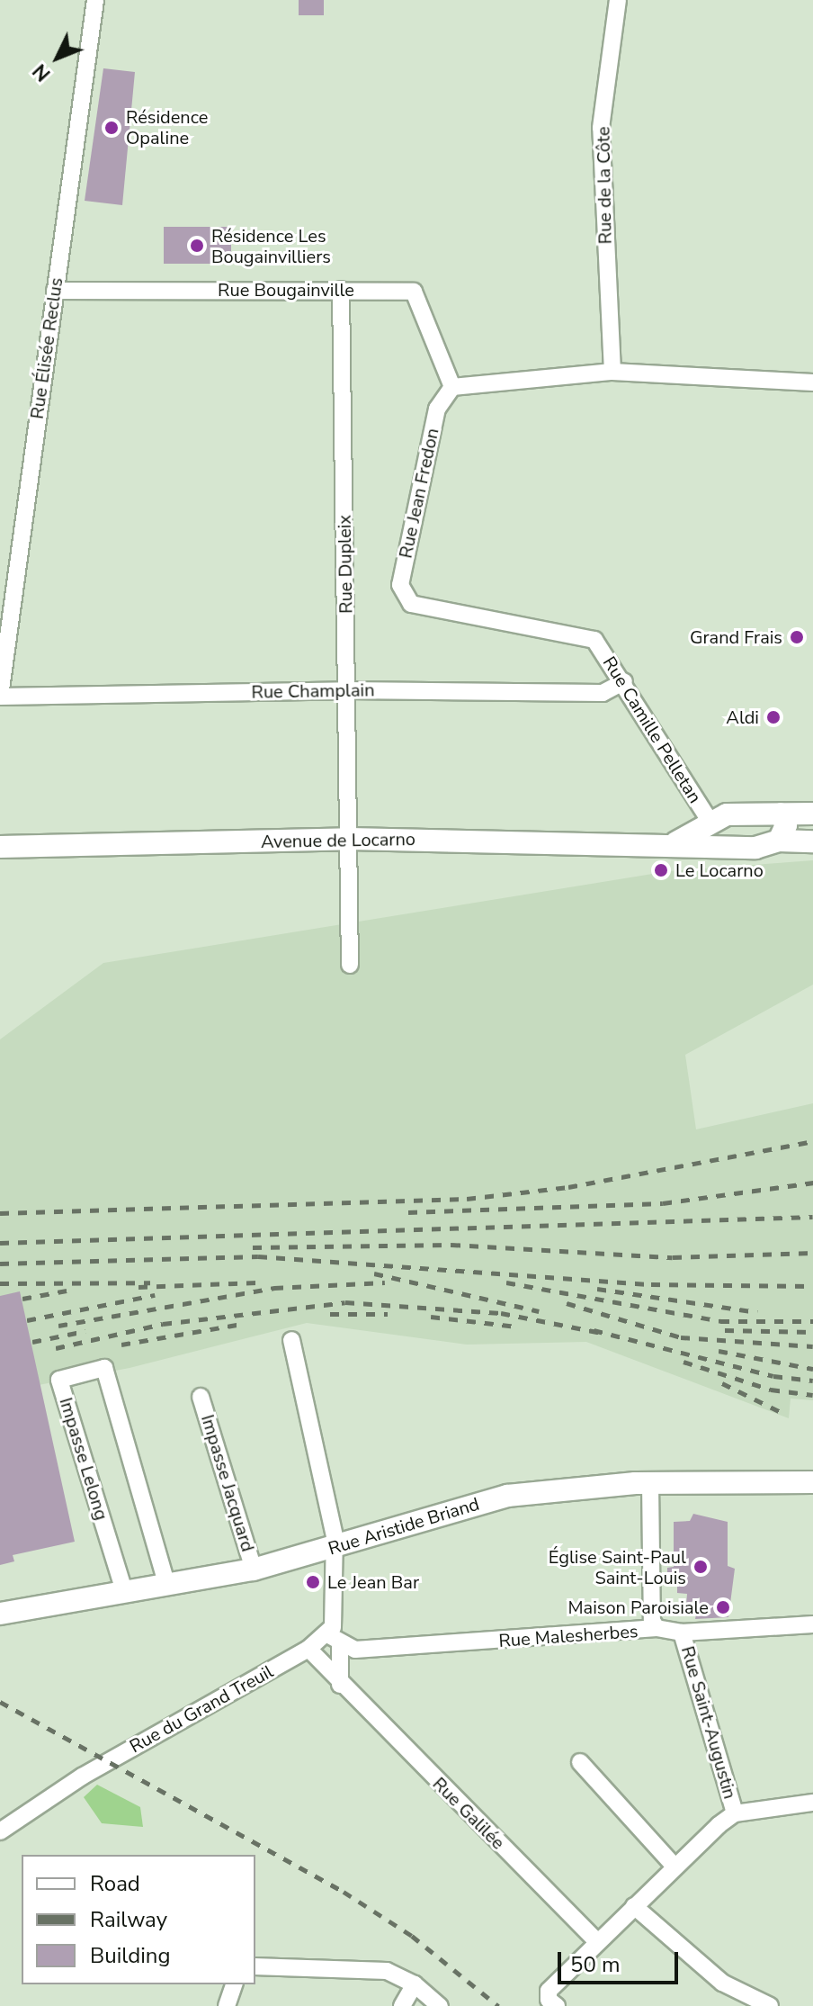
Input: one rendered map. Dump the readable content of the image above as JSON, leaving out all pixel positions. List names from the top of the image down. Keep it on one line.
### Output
{"streets":{"street":["Rue de la Côte","Rue Bougainville","Rue Élisée Reclus","Rue Jean Fredon","Rue Dupleix","Rue Champlain","Rue Camille Pelletan","Avenue de Locarno","Impasse Lelong","Impasse Jacquard","Rue Aristide Briand","Rue Malesherbes","Rue du Grand Treuil","Rue Saint-Augustin","Rue Galilée"]},"crossings":[["Rue Bougainville","Rue Élisée Reclus"],["Rue Bougainville","Rue Jean Fredon"],["Rue Bougainville","Rue Dupleix"],["Rue Élisée Reclus","Rue Champlain"],["Rue Jean Fredon","Rue Camille Pelletan"],["Rue Dupleix","Rue Champlain"],["Rue Dupleix","Avenue de Locarno"],["Rue Champlain","Rue Camille Pelletan"],["Impasse Lelong","Rue Aristide Briand"],["Impasse Jacquard","Rue Aristide Briand"],["Rue Malesherbes","Rue Saint-Augustin"],["Rue du Grand Treuil","Rue Galilée"]],"places":["Résidence Opaline","Résidence Les Bougainvilliers","Grand Frais","Aldi","Le Locarno","Église Saint-Paul Saint-Louis","Le Jean Bar","Maison Paroisiale"],"legend":["Road","Railway","Building"],"scale_bar":"50 m","north":"bottom left"}
